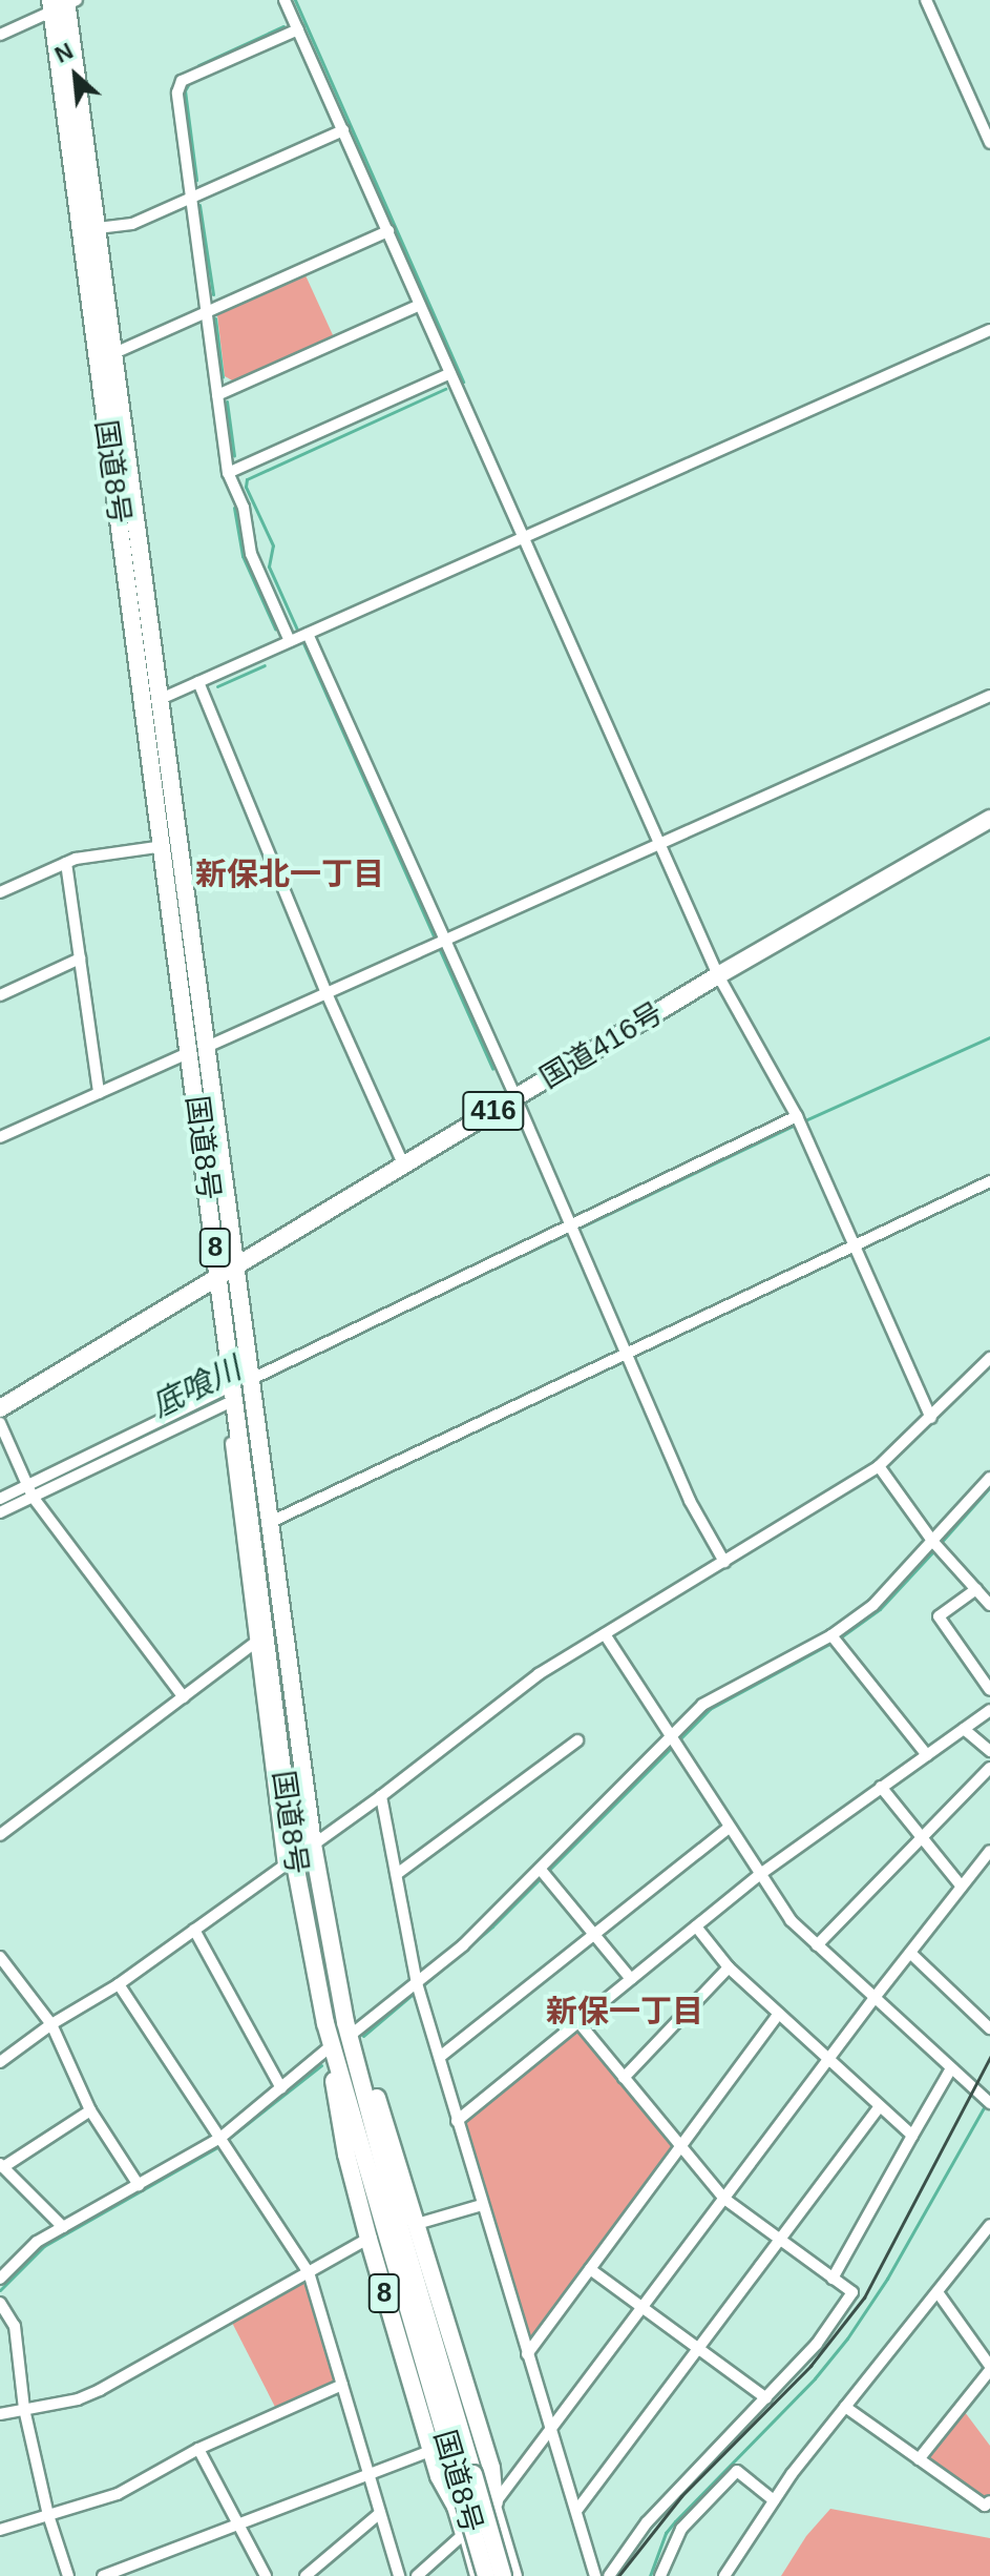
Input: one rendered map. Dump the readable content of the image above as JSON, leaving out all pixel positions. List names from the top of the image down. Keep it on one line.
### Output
{"streets":{"highway":["国道8号","国道416号","416","8"]},"crossings":[["国道8号","国道416号"],["国道8号","8"]],"districts":["新保北一丁目","新保一丁目"],"water":["底喰川"],"north":"top left"}
